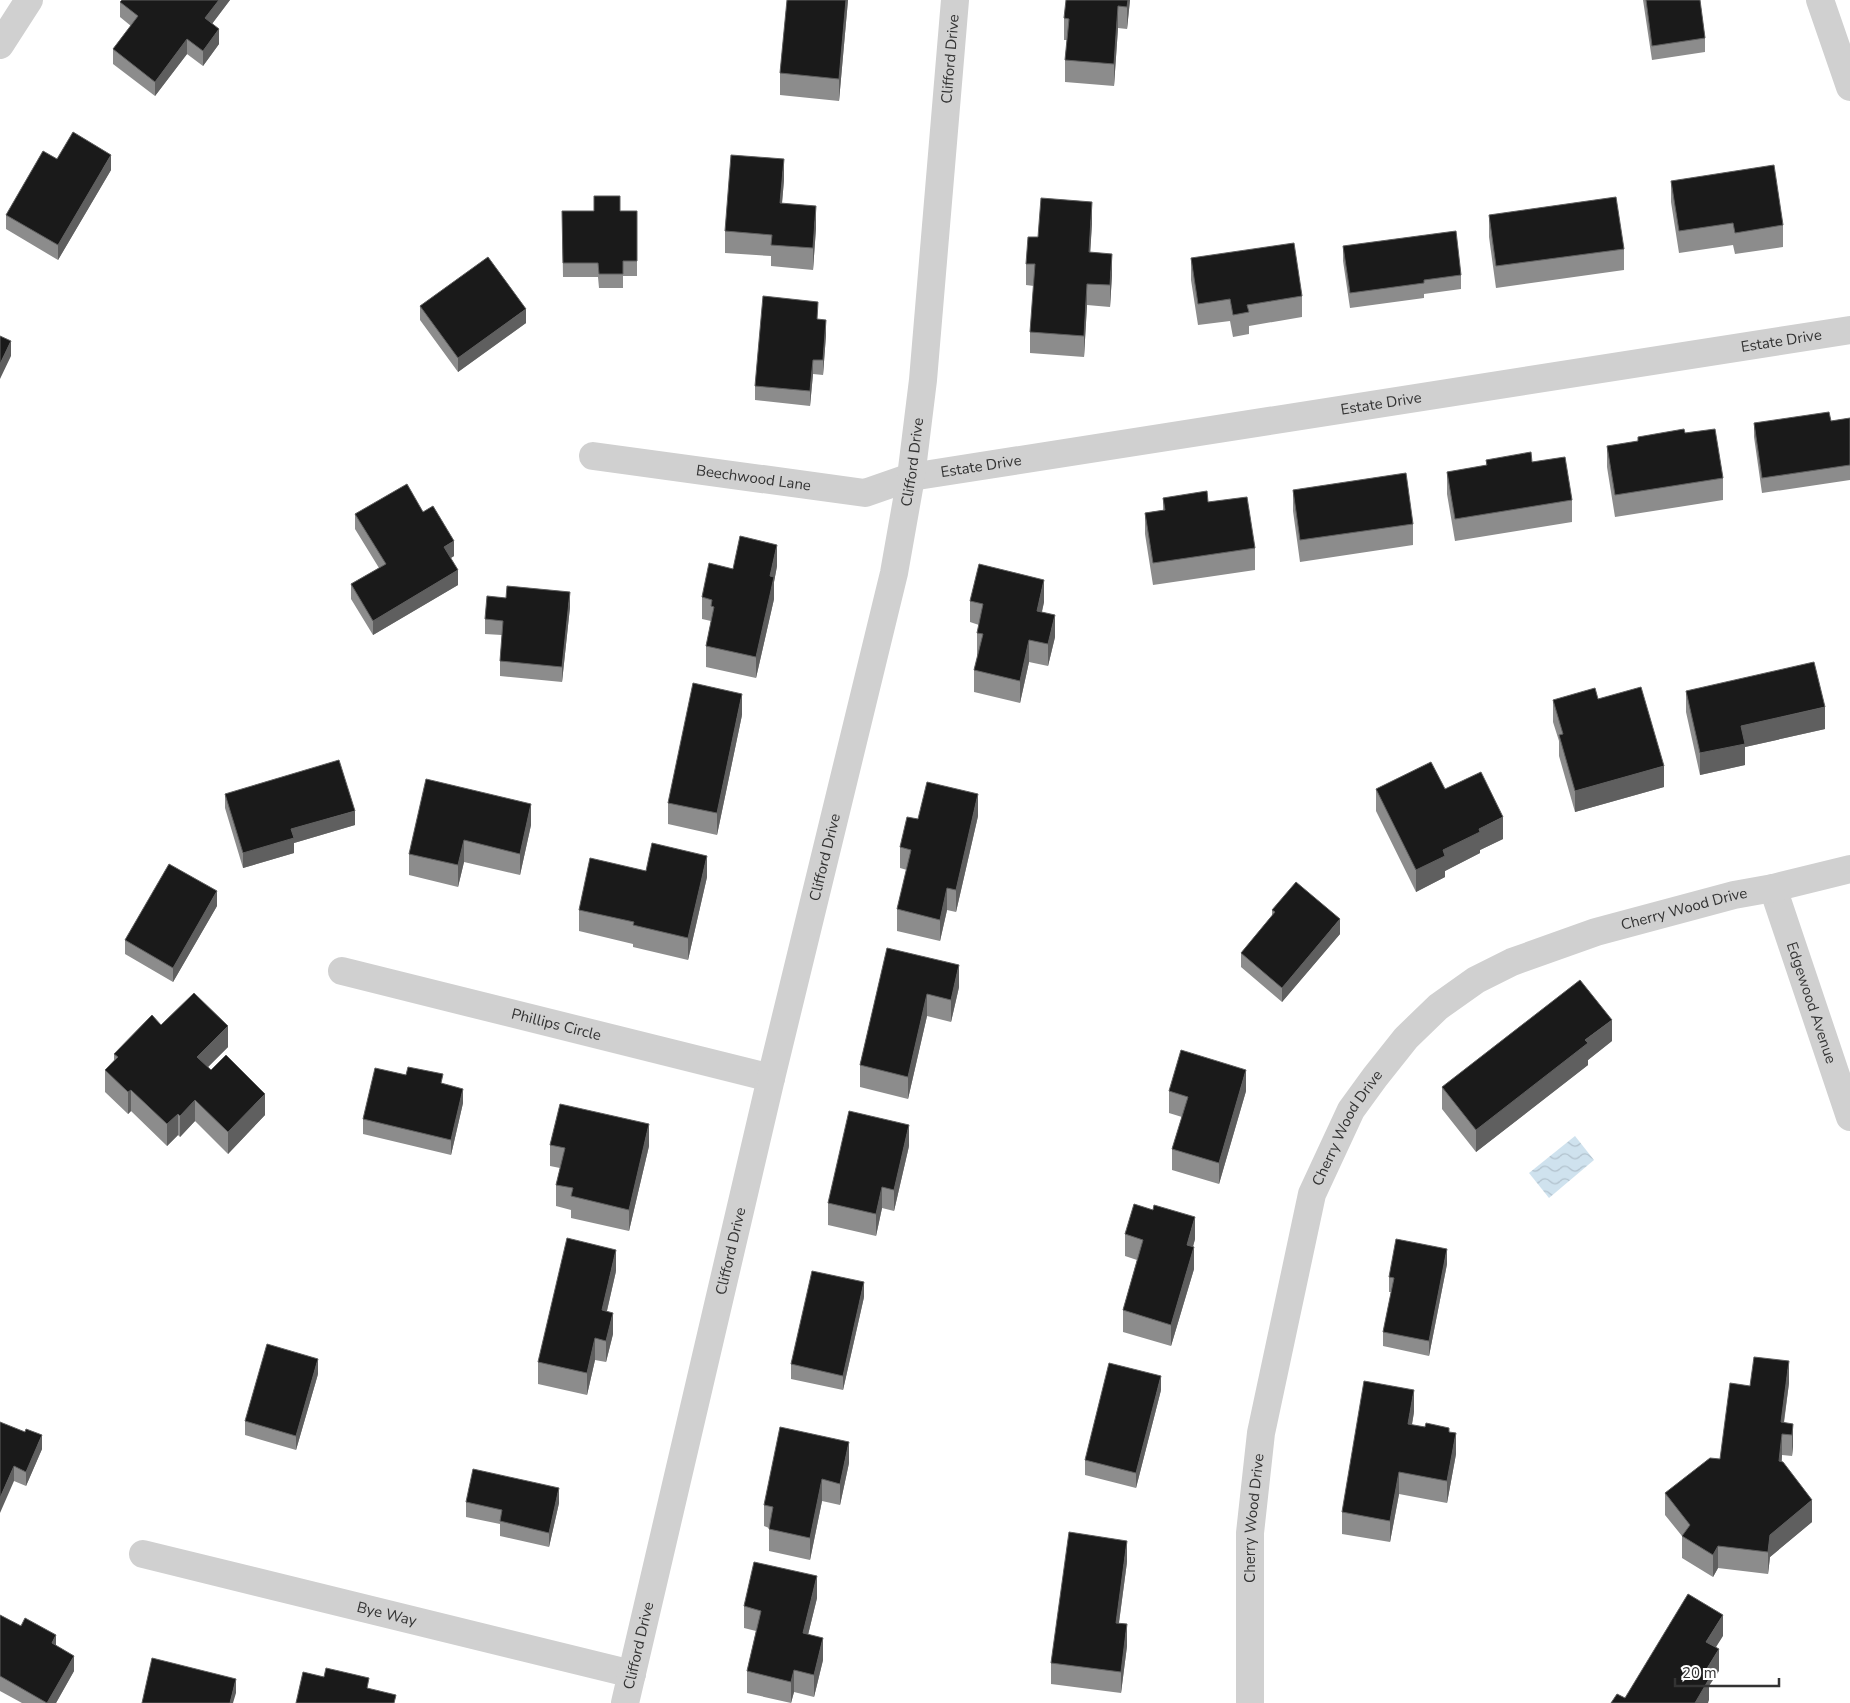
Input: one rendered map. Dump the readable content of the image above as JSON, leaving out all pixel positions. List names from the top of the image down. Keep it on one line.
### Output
{"streets":{"street":["Clifford Drive","Estate Drive","Beechwood Lane","Cherry Wood Drive","Edgewood Avenue","Phillips Circle","Bye Way"]},"crossings":[["Clifford Drive","Estate Drive"],["Clifford Drive","Beechwood Lane"],["Clifford Drive","Phillips Circle"],["Clifford Drive","Bye Way"],["Estate Drive","Beechwood Lane"],["Cherry Wood Drive","Edgewood Avenue"]],"scale_bar":"20 m"}
